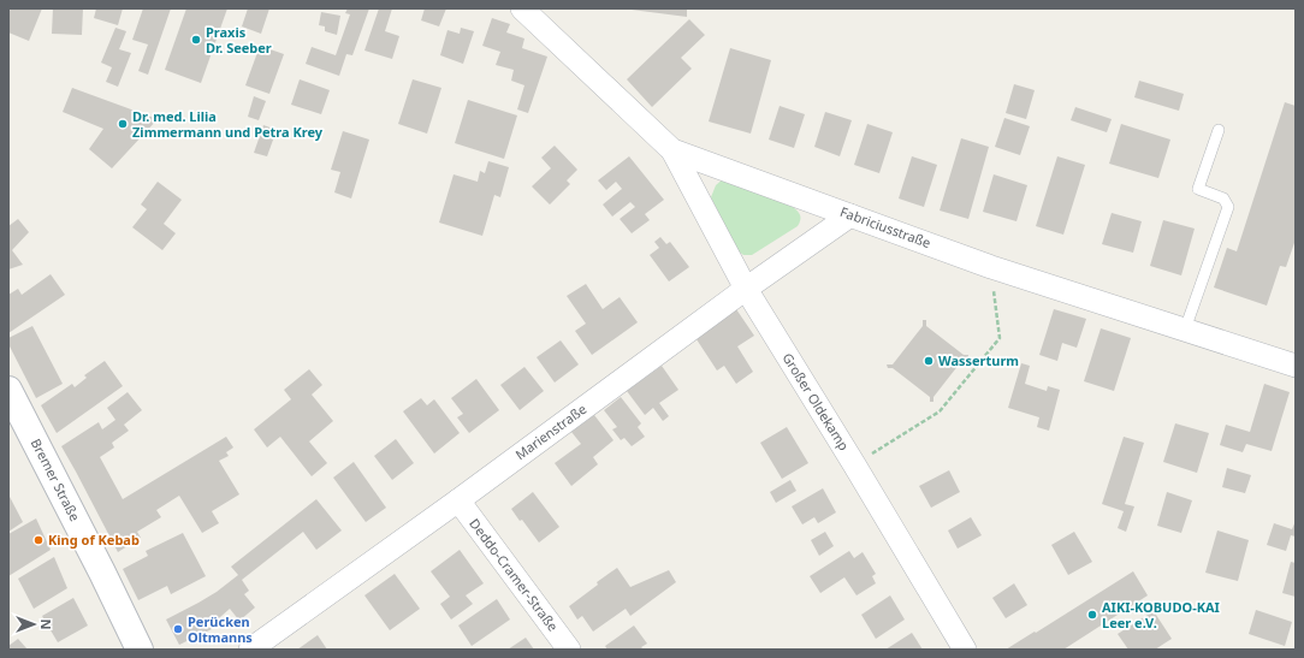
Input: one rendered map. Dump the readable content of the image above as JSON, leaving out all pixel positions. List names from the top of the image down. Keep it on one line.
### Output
{"streets":{"main road":["Bremer Straße"],"street":["Fabriciusstraße","Großer Oldekamp","Marienstraße","Deddo-Cramer-Straße"]},"crossings":[["Fabriciusstraße","Großer Oldekamp"],["Fabriciusstraße","Marienstraße"],["Großer Oldekamp","Marienstraße"],["Marienstraße","Deddo-Cramer-Straße"]],"places":["Praxis Dr. Seeber","Dr. med. Lilia Zimmermann und Petra Krey","Wasserturm","King of Kebab","AIKI-KOBUDO-KAI Leer e.V.","Perücken Oltmanns"],"north":"right"}
